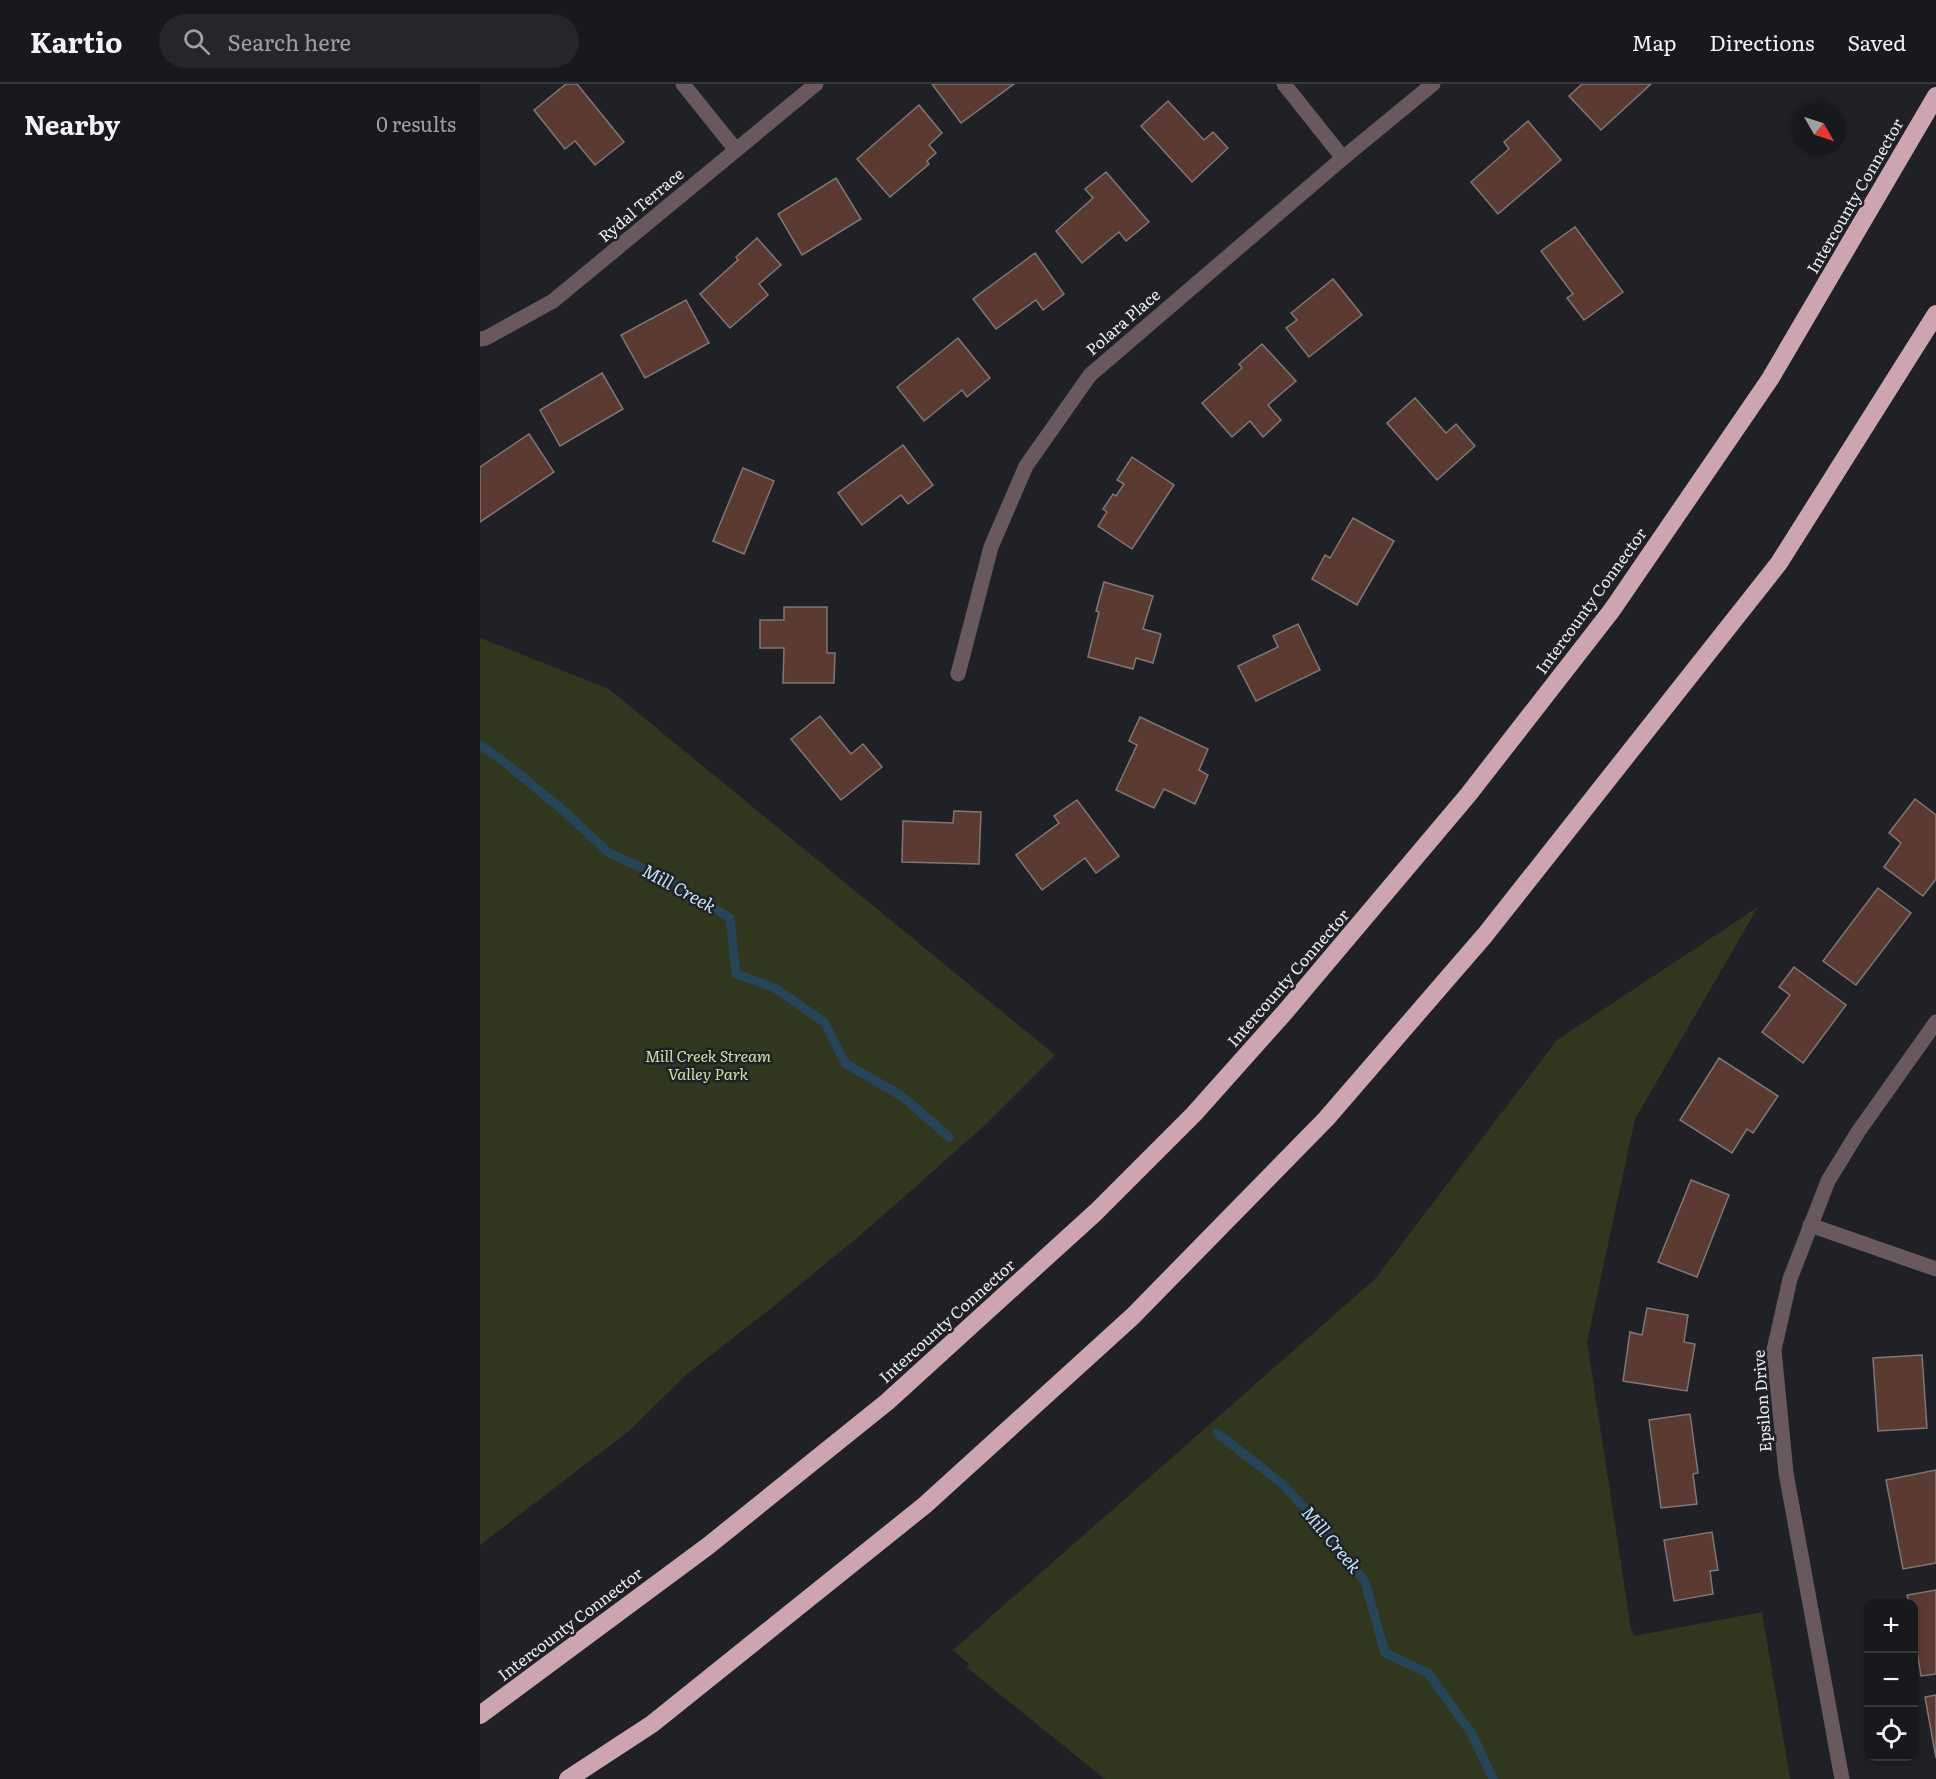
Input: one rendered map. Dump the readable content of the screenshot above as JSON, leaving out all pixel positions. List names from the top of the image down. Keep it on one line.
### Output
{"streets":{"highway":["Intercounty Connector"],"street":["Rydal Terrace","Polara Place","Epsilon Drive"]},"water":["Mill Creek"],"parks":["Mill Creek Stream Valley Park"],"north":"bottom right","page":{"header":"Kartio","search":"Search here","nav":["Map","Directions","Saved"],"heading":["Nearby","0 results"],"map_buttons":["+","−"]}}
